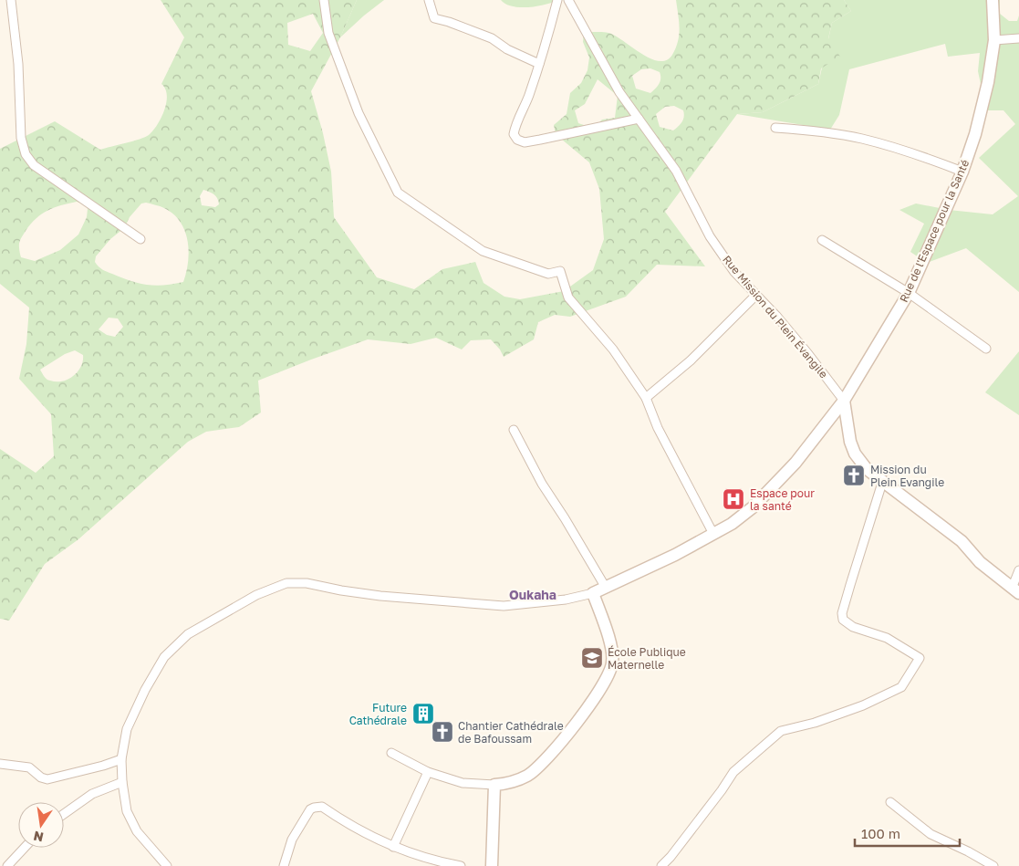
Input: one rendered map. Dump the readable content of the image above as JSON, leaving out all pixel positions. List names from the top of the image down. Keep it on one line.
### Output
{"streets":{"street":["Rue de l'Espace pour la Santé","Rue Mission du Plein Évangile"]},"crossings":[["Rue de l'Espace pour la Santé","Rue Mission du Plein Évangile"]],"districts":["Oukaha"],"places":{"church":["Mission du Plein Evangile","Chantier Cathédrale de Bafoussam"],"hospital":["Espace pour la santé"],"school or university":["École Publique Maternelle"],"building":["Future Cathédrale"]},"scale_bar":"100 m","north":"bottom"}
